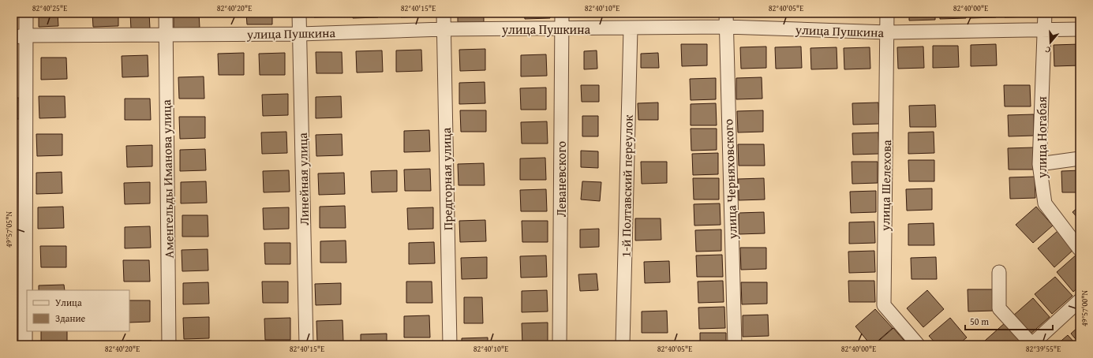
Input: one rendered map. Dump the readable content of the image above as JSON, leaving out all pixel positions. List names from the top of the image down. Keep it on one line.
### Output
{"streets":{"street":["улица Пушкина","улица Ногабая","Аменгельды Иманова улица","Линейная улица","Предгорная улица","Леваневского","улица Черняховского","улица Шелехова","1-й Полтавский переулок"]},"crossings":[["улица Пушкина","улица Ногабая"],["улица Пушкина","Аменгельды Иманова улица"],["улица Пушкина","Линейная улица"],["улица Пушкина","Предгорная улица"],["улица Пушкина","Леваневского"],["улица Пушкина","улица Черняховского"],["улица Пушкина","улица Шелехова"],["улица Пушкина","1-й Полтавский переулок"]],"legend":["Улица","Здание"],"scale_bar":"50 m","north":"bottom","coordinates":["82°40'25\"E","82°40'20\"E","82°40'15\"E","82°40'10\"E","82°40'05\"E","82°40'00\"E","49°57'05\"N","49°57'00\"N","82°39'55\"E"]}
